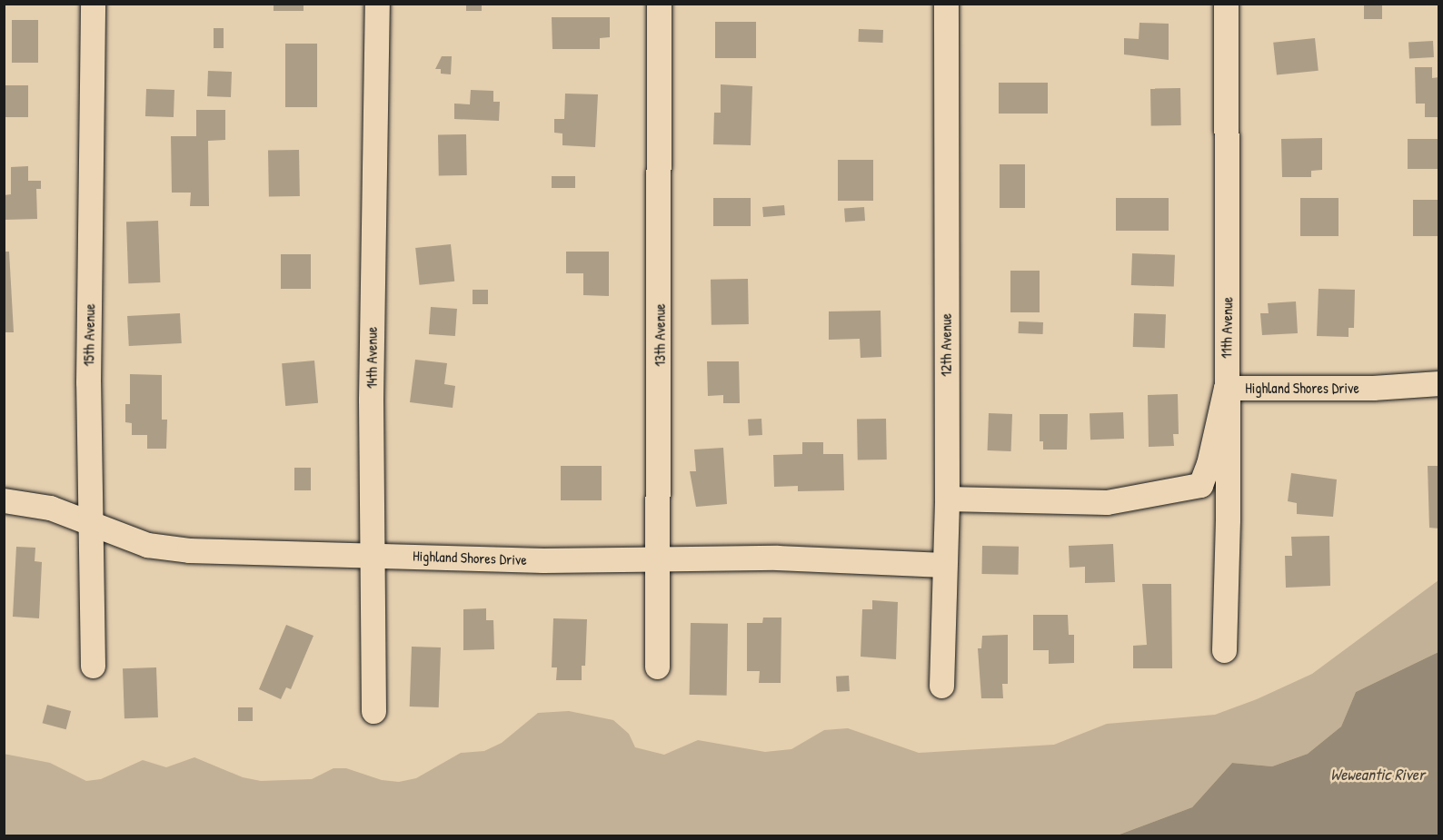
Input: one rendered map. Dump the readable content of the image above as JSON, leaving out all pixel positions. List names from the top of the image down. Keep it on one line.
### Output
{"streets":{"street":["11th Avenue","15th Avenue","13th Avenue","12th Avenue","14th Avenue","Highland Shores Drive"]},"crossings":[["11th Avenue","Highland Shores Drive"],["15th Avenue","Highland Shores Drive"],["13th Avenue","Highland Shores Drive"],["12th Avenue","Highland Shores Drive"],["14th Avenue","Highland Shores Drive"]],"water":["Weweantic River"]}
